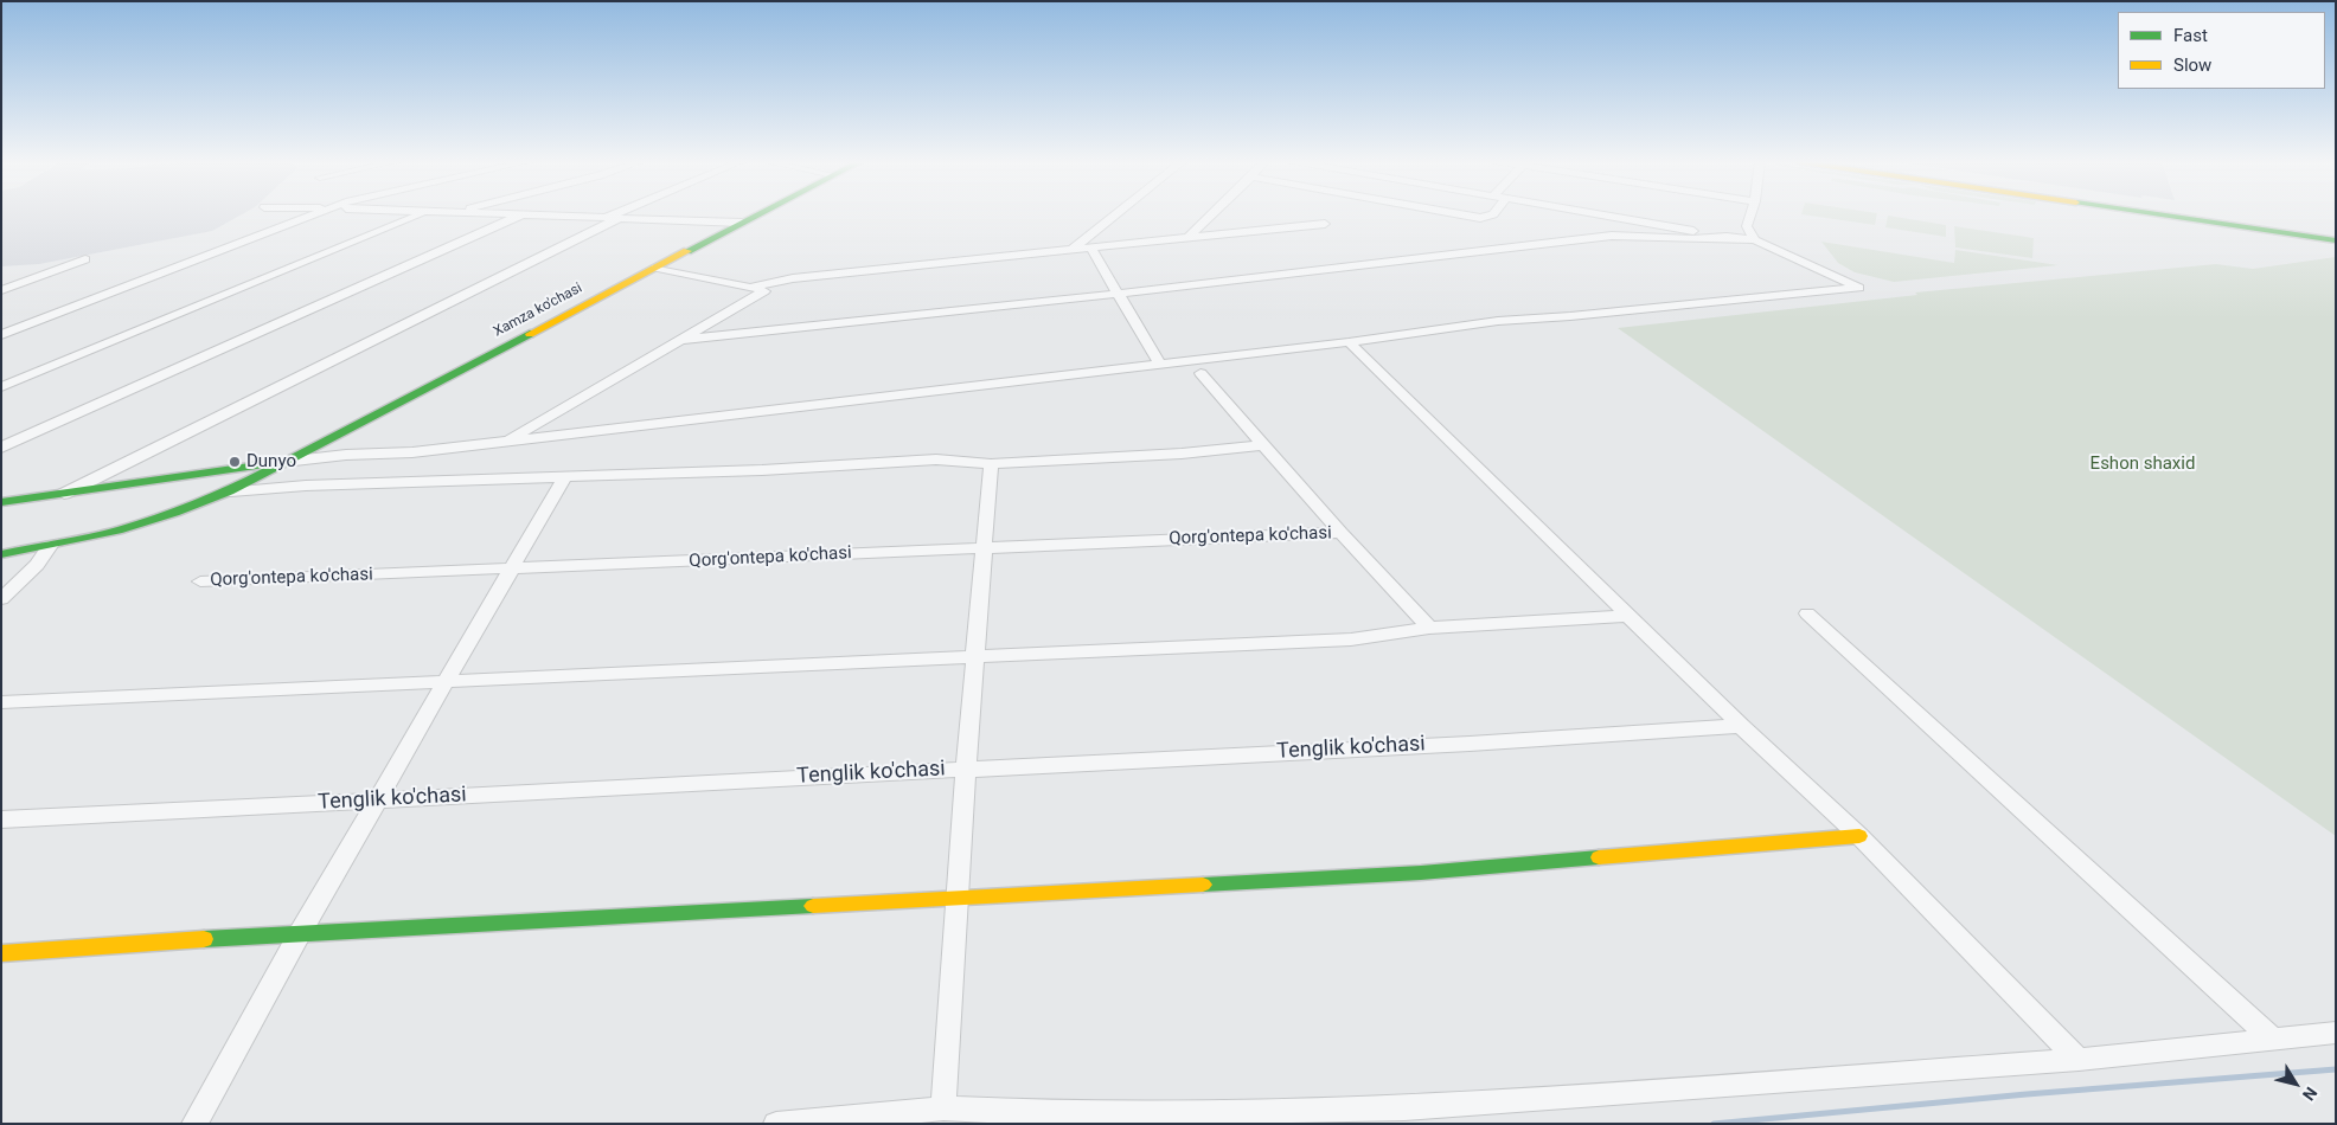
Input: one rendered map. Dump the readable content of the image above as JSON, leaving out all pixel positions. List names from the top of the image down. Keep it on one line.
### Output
{"streets":{"main road":["Xamza ko'chasi"],"street":["Qorg'ontepa ko'chasi","Tenglik ko'chasi"]},"parks":["Eshon shaxid"],"places":["Dunyo"],"legend":["Fast","Slow"],"north":"bottom right"}
